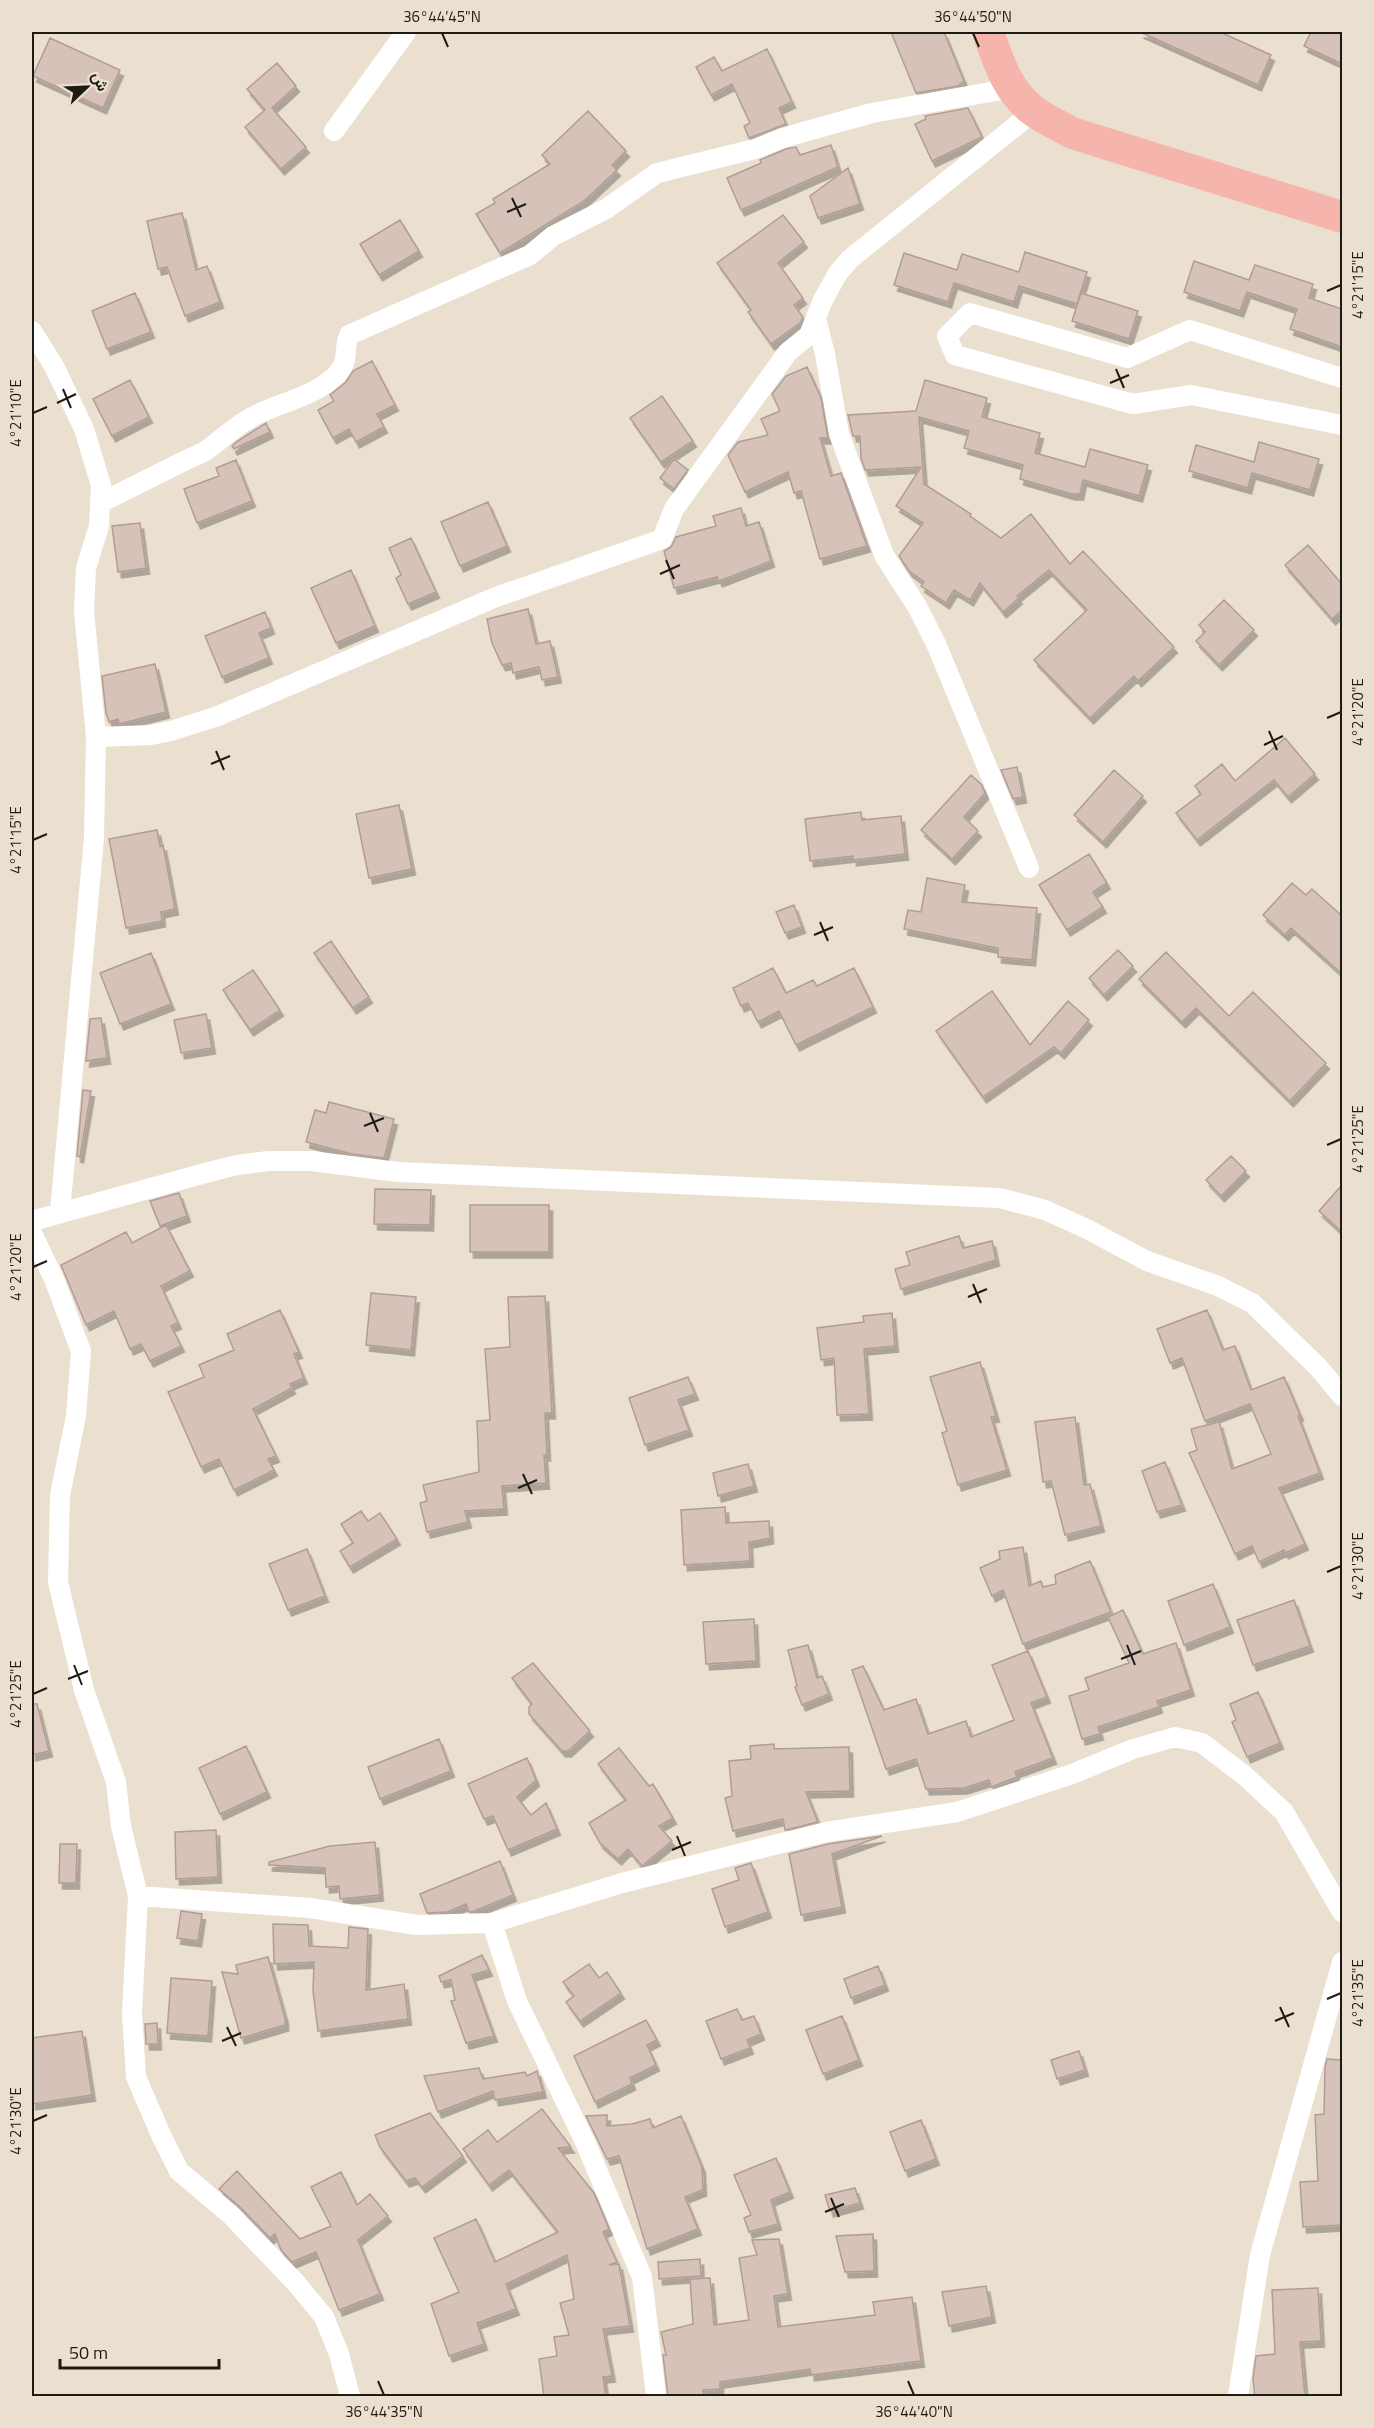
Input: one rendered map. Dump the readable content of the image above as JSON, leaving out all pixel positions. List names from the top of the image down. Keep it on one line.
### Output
{"scale_bar":"50 m","north":"top right","coordinates":["36°44'45\"N","36°44'50\"N","4°21'15\"E","4°21'10\"E","4°21'20\"E","4°21'25\"E","4°21'30\"E","4°21'35\"E","36°44'35\"N","36°44'40\"N"]}
